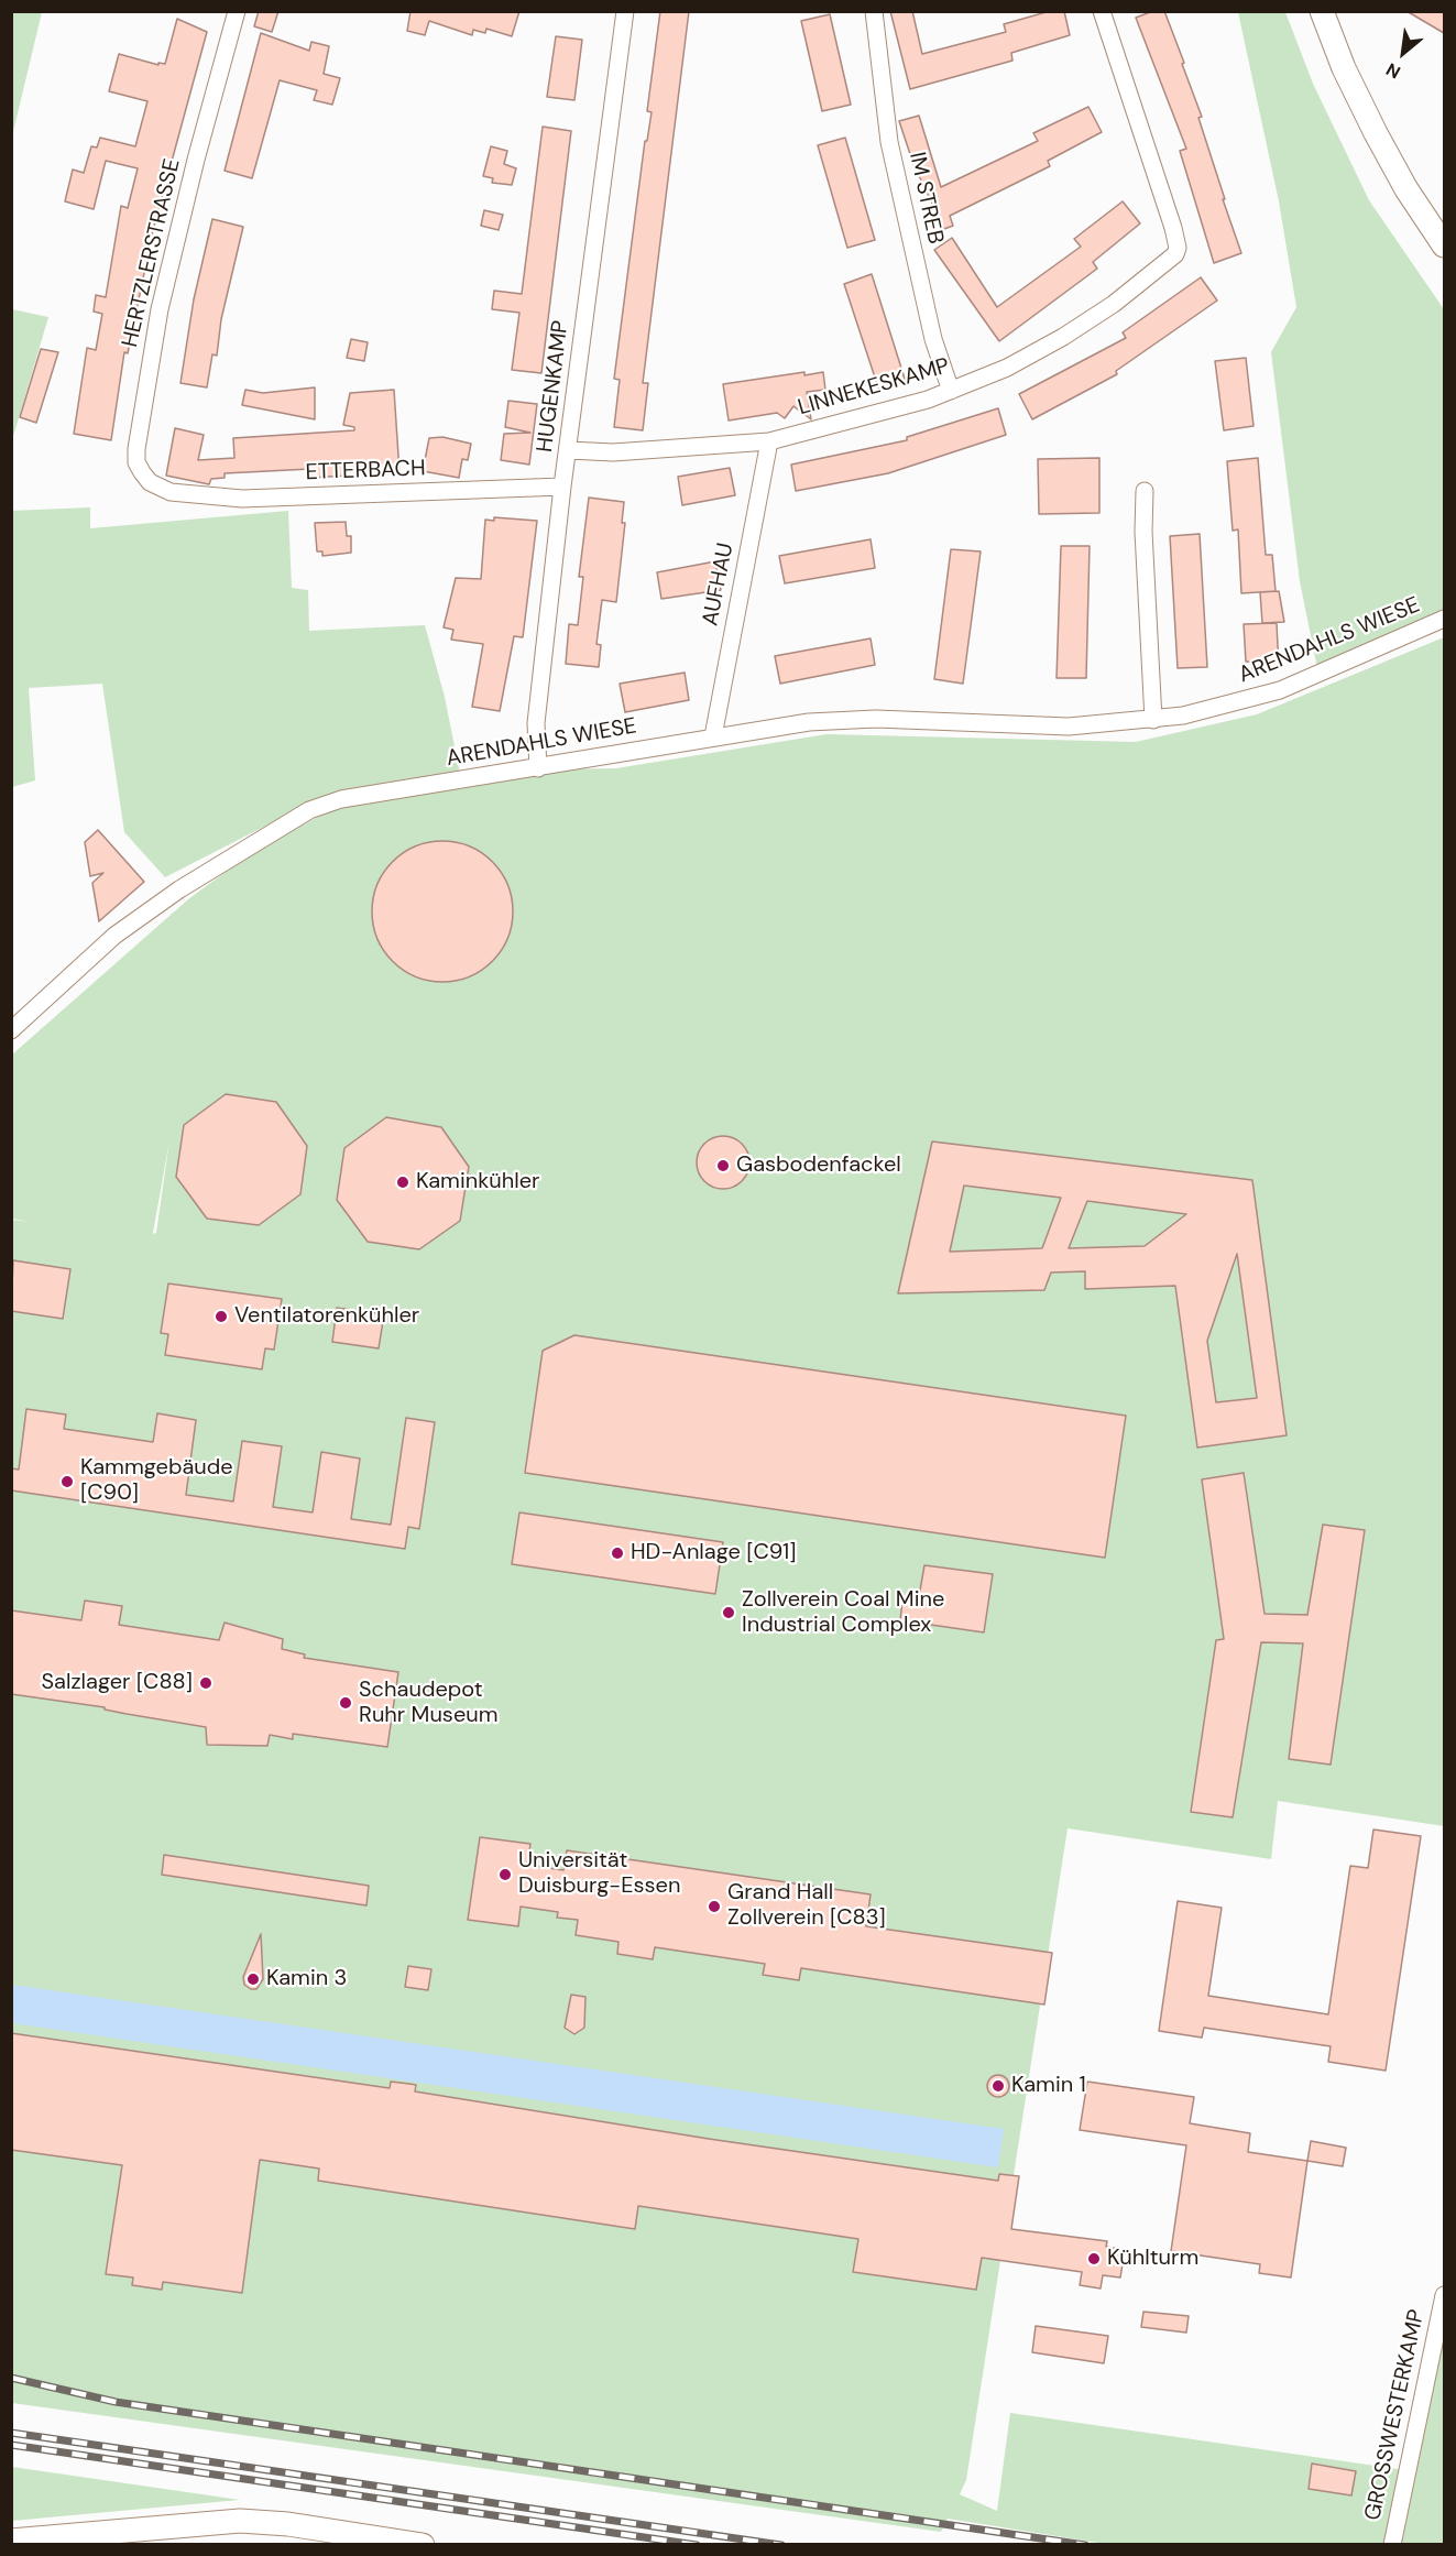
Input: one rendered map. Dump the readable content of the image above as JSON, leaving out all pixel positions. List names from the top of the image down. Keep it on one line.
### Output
{"streets":{"street":["IM STREB","HERTZLERSTRASSE","HUGENKAMP","LINNEKESKAMP","ETTERBACH","AUFHAU","ARENDAHLS WIESE","GROSSWESTERKAMP"]},"crossings":[["IM STREB","LINNEKESKAMP"],["HERTZLERSTRASSE","ETTERBACH"],["HUGENKAMP","LINNEKESKAMP"],["HUGENKAMP","ETTERBACH"],["HUGENKAMP","ARENDAHLS WIESE"],["LINNEKESKAMP","AUFHAU"],["AUFHAU","ARENDAHLS WIESE"]],"places":["Gasbodenfackel","Kaminkühler","Ventilatorenkühler","Kammgebäude [C90]","HD-Anlage [C91]","Zollverein Coal Mine Industrial Complex","Salzlager [C88]","Schaudepot Ruhr Museum","Universität Duisburg-Essen","Grand Hall Zollverein [C83]","Kamin 3","Kamin 1","Kühlturm"],"north":"bottom left"}
